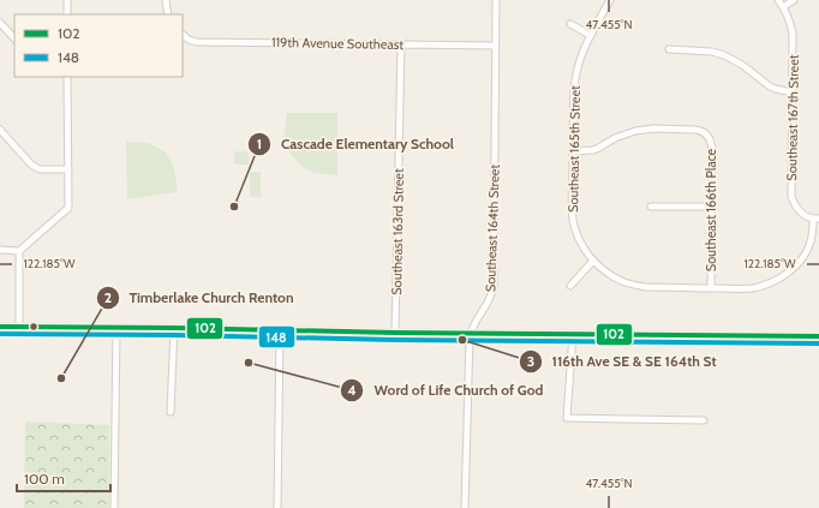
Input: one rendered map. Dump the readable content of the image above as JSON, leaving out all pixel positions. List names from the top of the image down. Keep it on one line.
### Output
{"streets":{"street":["119th Avenue Southeast","Southeast 167th Street","Southeast 165th Street","Southeast 166th Place","Southeast 164th Street","Southeast 163rd Street"]},"crossings":[["119th Avenue Southeast","Southeast 164th Street"],["119th Avenue Southeast","Southeast 163rd Street"],["Southeast 165th Street","Southeast 166th Place"]],"places":["Cascade Elementary School","116th Ave SE & SE 164th St","Word of Life Church of God","Timberlake Church Renton"],"lines":["transit line 102","transit line 148"],"legend":["102","148"],"scale_bar":"100 m","coordinates":["47.455°N","122.185°W"]}
